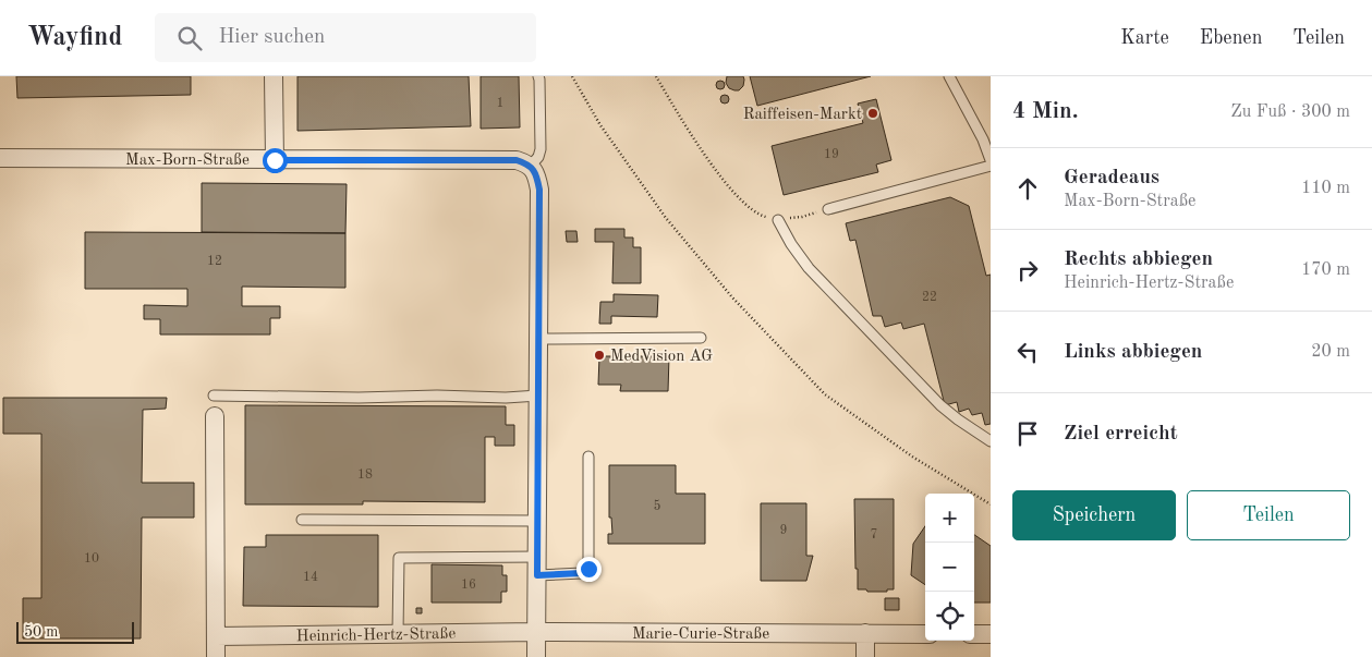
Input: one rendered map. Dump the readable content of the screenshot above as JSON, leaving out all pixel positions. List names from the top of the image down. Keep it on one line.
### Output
{"streets":{"street":["Max-Born-Straße","Marie-Curie-Straße","Heinrich-Hertz-Straße"]},"crossings":[["Marie-Curie-Straße","Heinrich-Hertz-Straße"]],"places":["Raiffeisen-Markt","MedVision AG"],"house_numbers":["1","19","12","22","18","5","9","7","10","14","16"],"scale_bar":"50 m","page":{"header":"Wayfind","search":"Hier suchen","nav":["Karte","Ebenen","Teilen"],"heading":["4 Min.","Zu Fuß · 300 m"],"list":[["Geradeaus","Max-Born-Straße","110 m"],["Rechts abbiegen","Heinrich-Hertz-Straße","170 m"],["Links abbiegen","20 m"],"Ziel erreicht"],"buttons":["Speichern","Teilen"],"map_buttons":["+","−"],"scale":"50 m"}}
